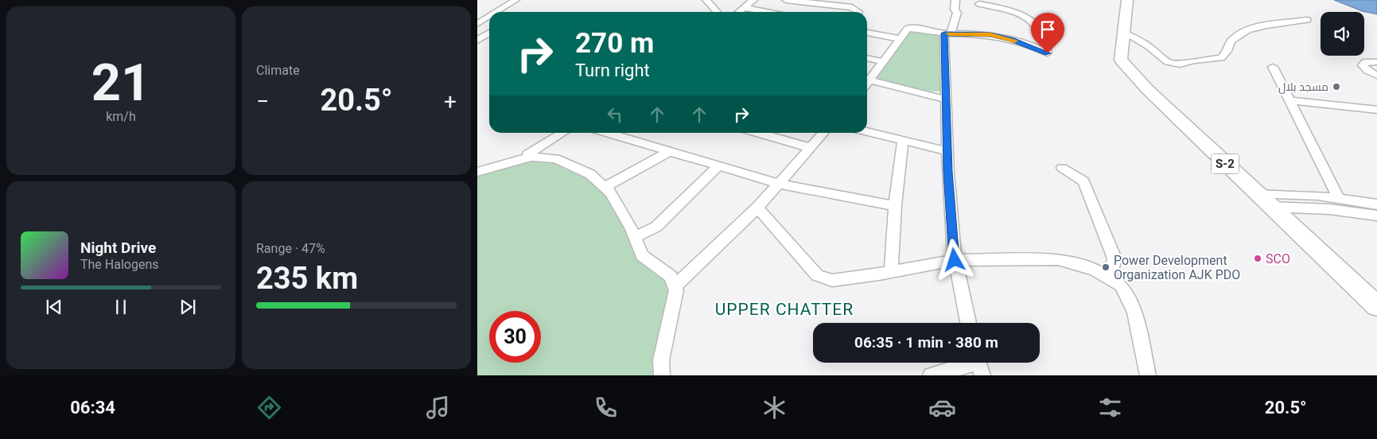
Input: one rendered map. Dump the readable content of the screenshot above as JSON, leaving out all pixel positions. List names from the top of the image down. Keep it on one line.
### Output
{"streets":{"highway":["S-2"]},"districts":["UPPER CHATTER"],"places":["مسجد بلال","SCO","Power Development Organization AJK PDO"],"page":{"tile":[["21","km/h"],"Climate",["Range · 47%","235 km"]],"turn":["270 m","Turn right"],"heat":["−","20.5°","+"],"song":["Night Drive","The Halogens"],"limit":"30","trip":"06:35 · 1 min · 380 m","tabs":["06:34","20.5°"]}}
